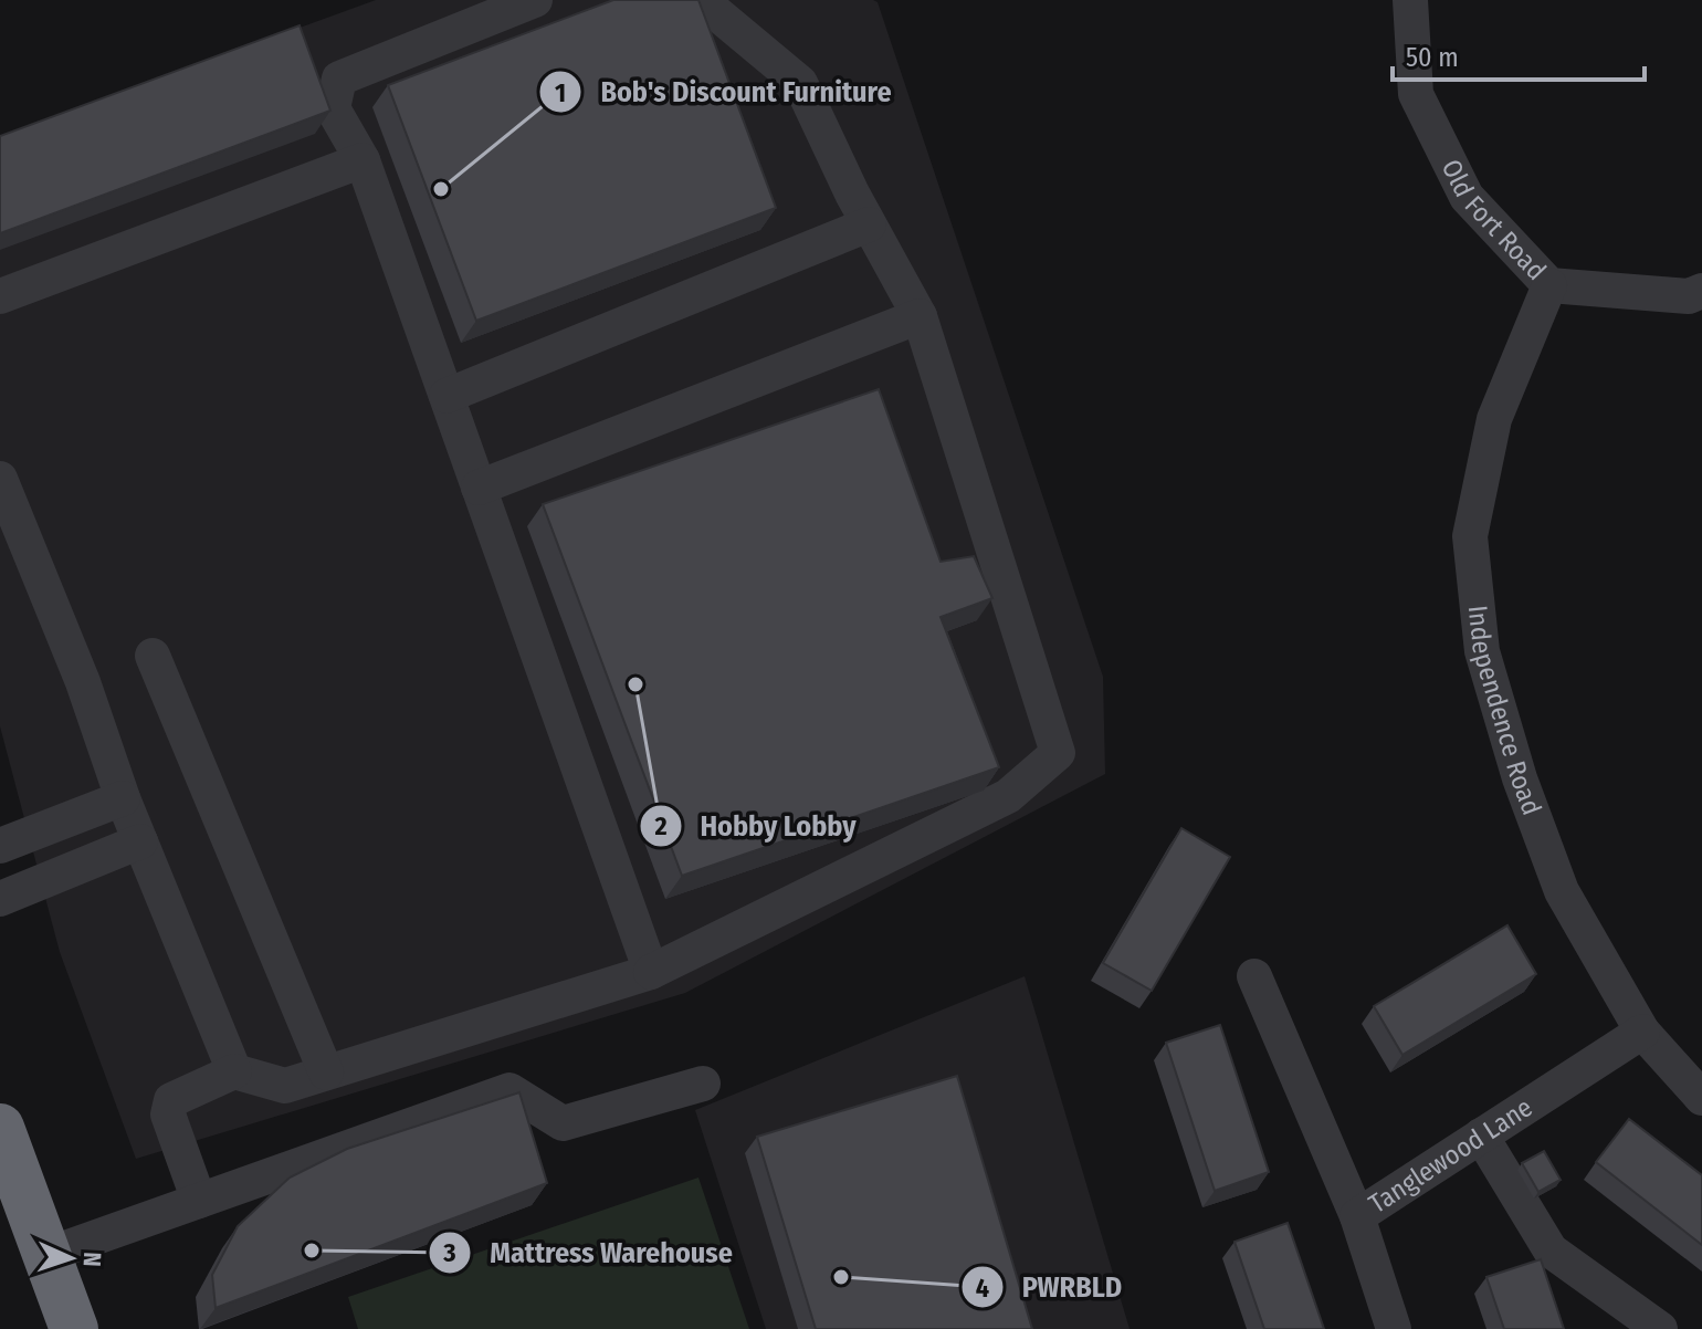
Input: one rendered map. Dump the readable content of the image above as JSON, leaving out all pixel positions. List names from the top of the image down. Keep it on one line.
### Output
{"streets":{"street":["Old Fort Road","Independence Road","Tanglewood Lane"]},"crossings":[["Old Fort Road","Independence Road"],["Independence Road","Tanglewood Lane"]],"places":["Bob's Discount Furniture","Hobby Lobby","Mattress Warehouse","PWRBLD"],"scale_bar":"50 m","north":"right"}
